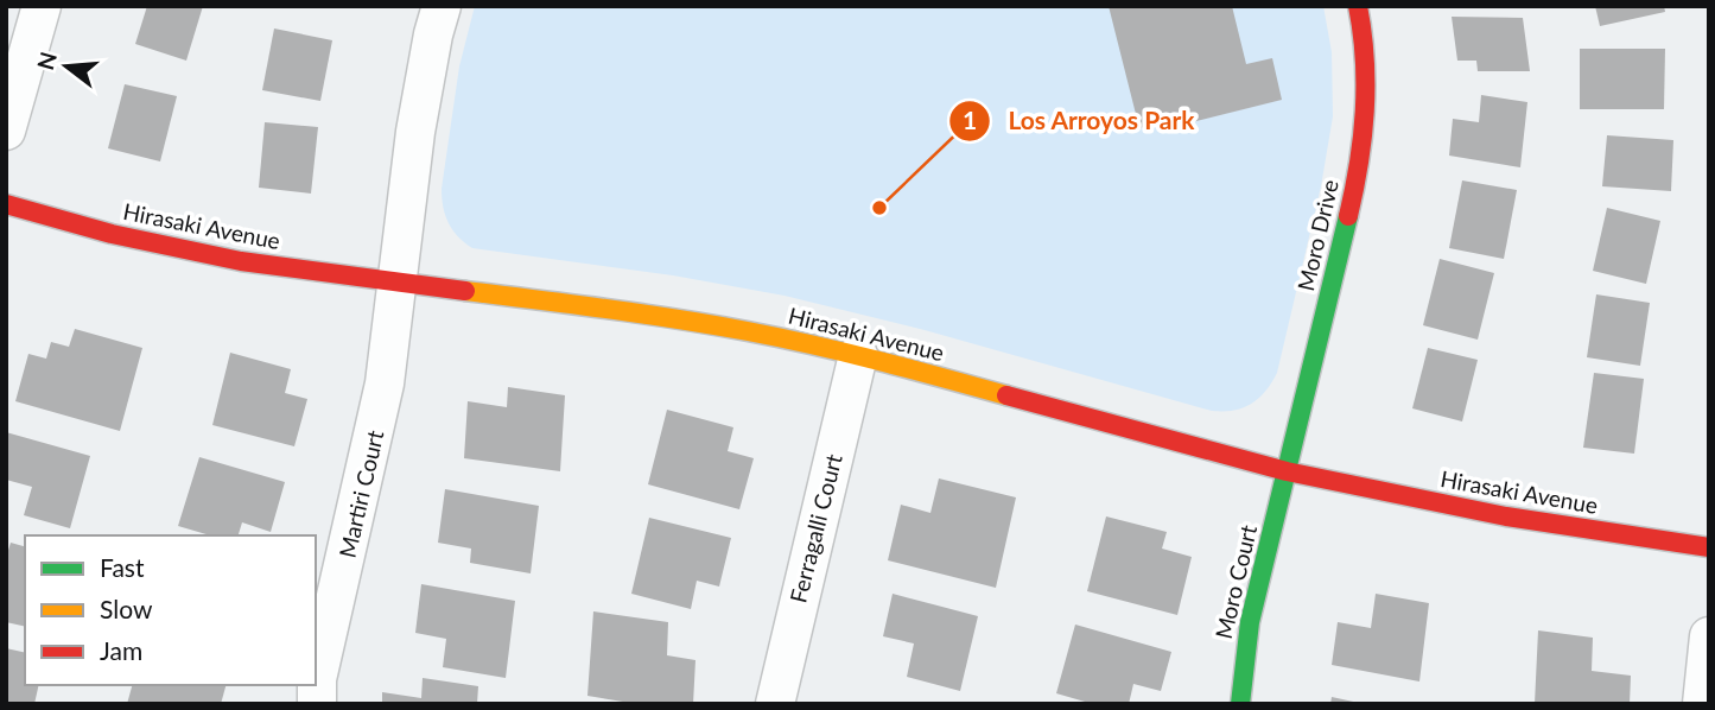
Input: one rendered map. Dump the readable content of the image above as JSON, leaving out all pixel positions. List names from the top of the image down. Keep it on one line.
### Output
{"streets":{"street":["Hirasaki Avenue","Moro Drive","Martiri Court","Ferragalli Court","Moro Court"]},"crossings":[["Hirasaki Avenue","Moro Drive"],["Hirasaki Avenue","Martiri Court"],["Hirasaki Avenue","Ferragalli Court"],["Hirasaki Avenue","Moro Court"],["Moro Drive","Moro Court"]],"places":["Los Arroyos Park"],"legend":["Fast","Slow","Jam"],"north":"left"}
